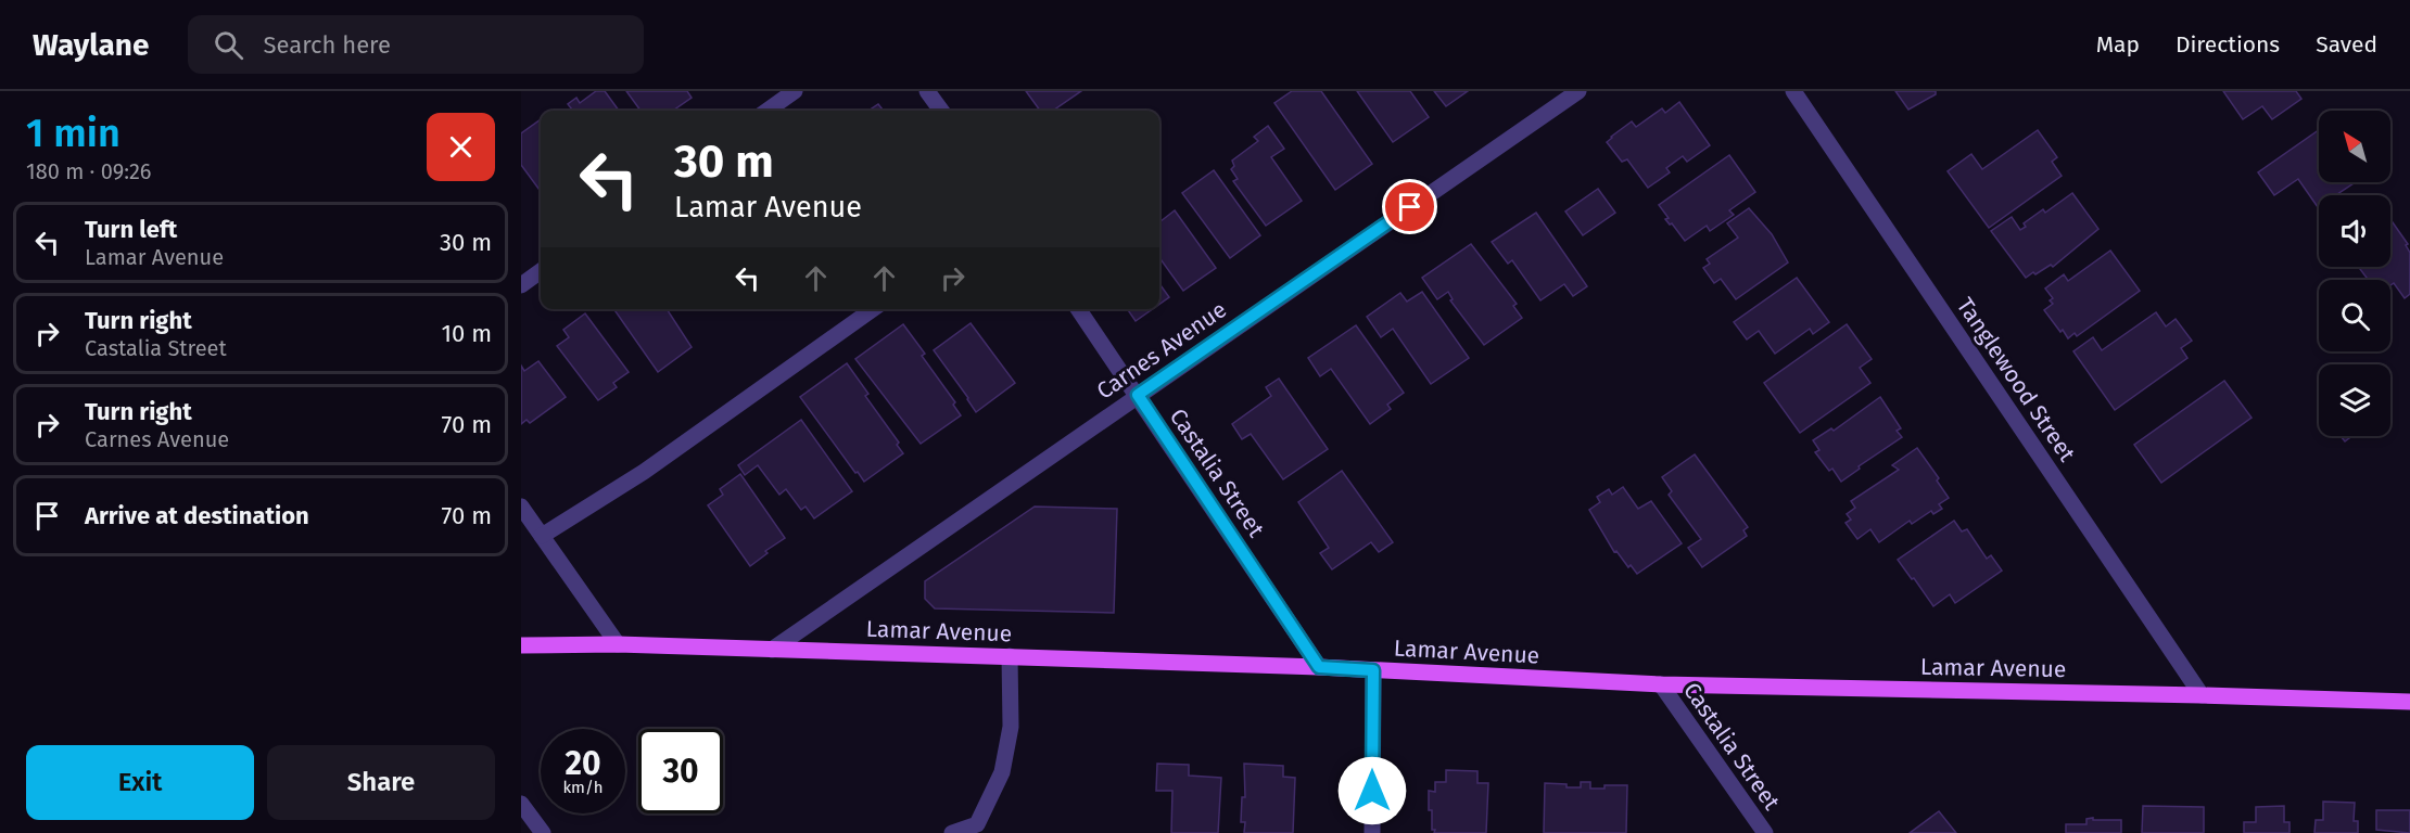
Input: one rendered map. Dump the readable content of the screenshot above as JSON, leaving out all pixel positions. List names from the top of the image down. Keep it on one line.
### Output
{"streets":{"main road":["Lamar Avenue"],"street":["Carnes Avenue","Tanglewood Street","Castalia Street"]},"crossings":[["Carnes Avenue","Castalia Street"],["Carnes Avenue","Lamar Avenue"],["Tanglewood Street","Lamar Avenue"],["Castalia Street","Lamar Avenue"]],"north":"top left","page":{"header":"Waylane","search":"Search here","nav":["Map","Directions","Saved"],"heading":["1 min","180 m · 09:26"],"turn":["30 m","Lamar Avenue"],"list":[{"name":"Turn left","note":"Lamar Avenue","value":"30 m"},{"name":"Turn right","note":"Castalia Street","value":"10 m"},{"name":"Turn right","note":"Carnes Avenue","value":"70 m"},{"name":"Arrive at destination","value":"70 m"}],"speed":"20 km/h","limit":"30","buttons":["Exit","Share"]}}
